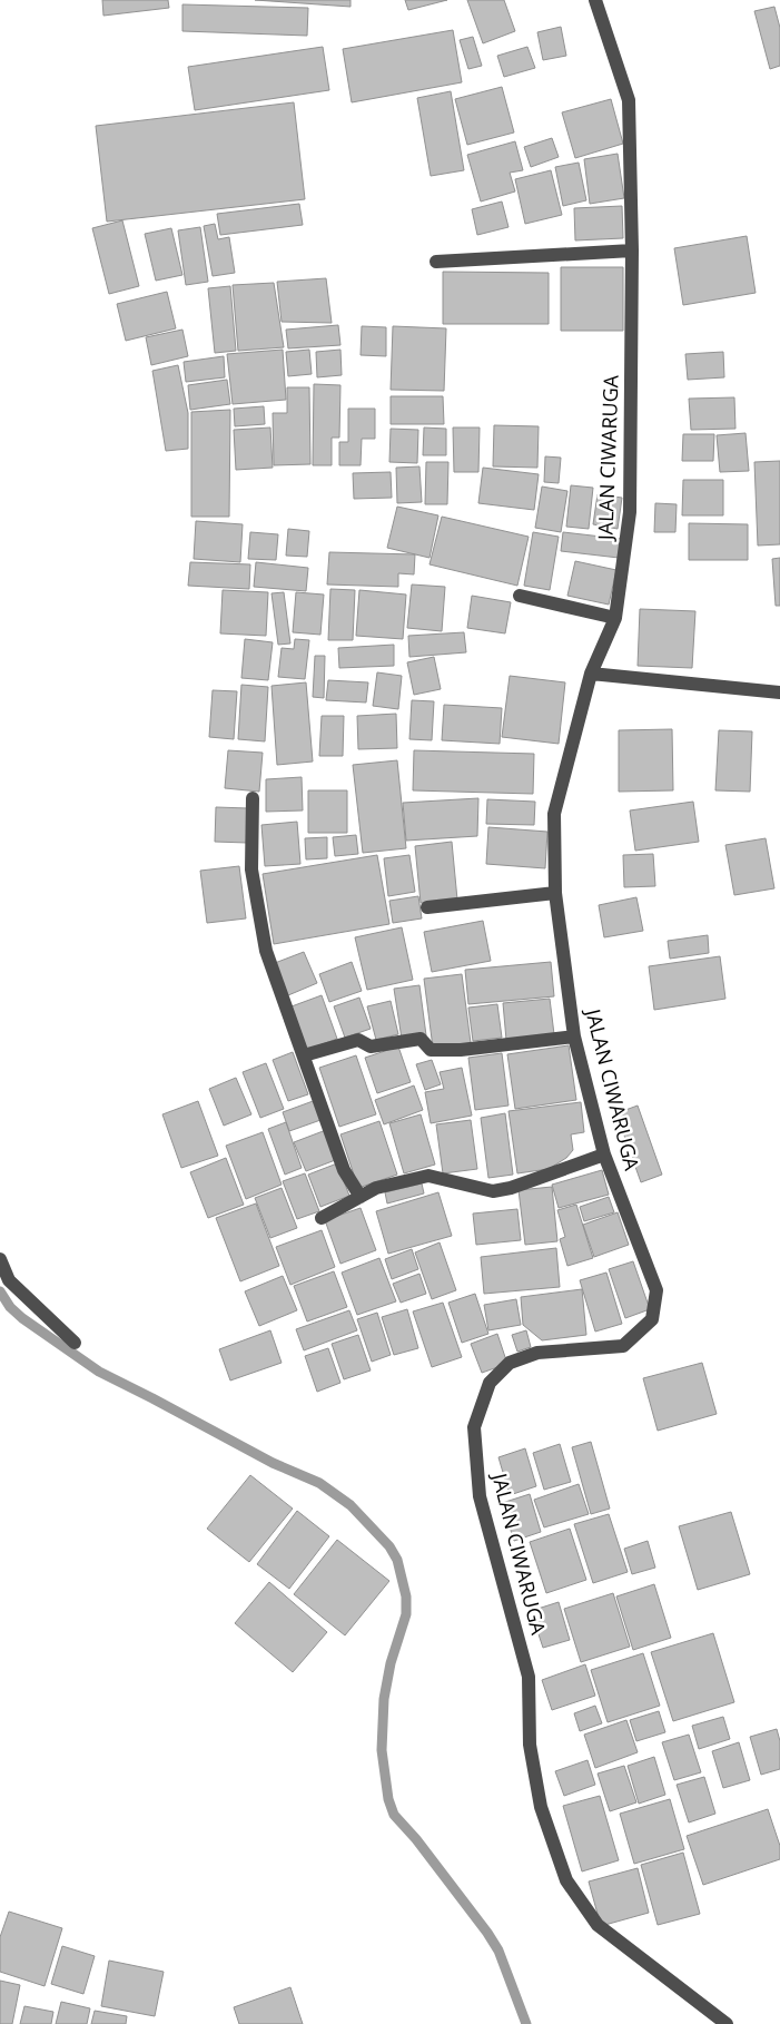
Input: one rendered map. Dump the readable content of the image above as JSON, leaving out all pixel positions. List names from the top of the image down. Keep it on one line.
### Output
{"streets":{"street":["JALAN CIWARUGA"]}}
